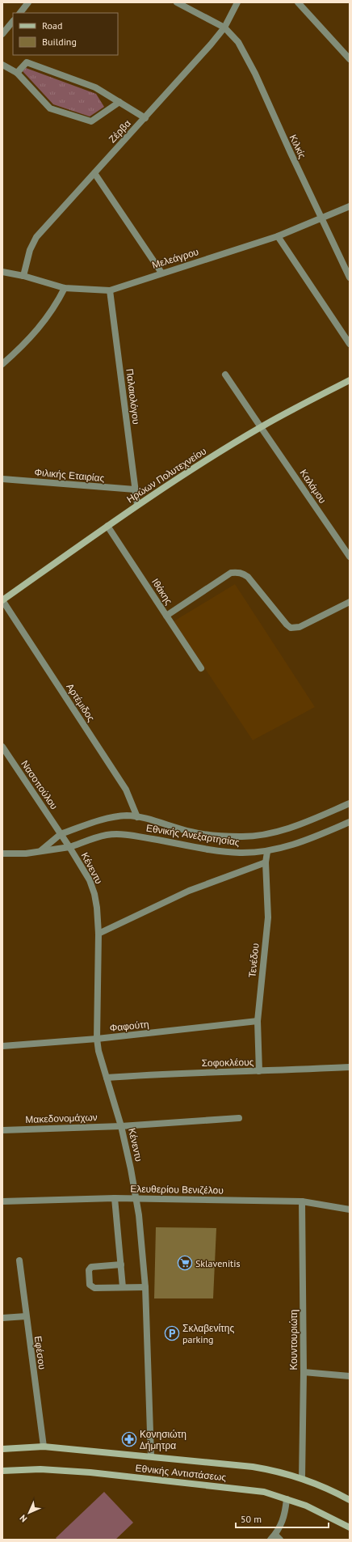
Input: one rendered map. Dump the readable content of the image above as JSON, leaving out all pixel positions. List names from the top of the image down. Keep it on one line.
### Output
{"streets":{"main road":["Ηρώων Πολυτεχνείου","Εθνικής Αντιστάσεως"],"street":["Ζέρβα","Κιλκίς","Μελεάγρου","Παλαιολόγου","Φιλικής Εταιρίας","Καλάμου","Ιθάκης","Αρτέμιδος","Νασοπούλου","Εθνικής Ανεξαρτησίας","Κένεντυ","Τενέδου","Φαφούτη","Σοφοκλέους","Μακεδονομάχων","Ελευθερίου Βενιζέλου","Κουντουριώτη","Εφέσου"]},"crossings":[["Ζέρβα","Κιλκίς"],["Ζέρβα","Μελεάγρου"],["Κιλκίς","Μελεάγρου"],["Μελεάγρου","Παλαιολόγου"],["Παλαιολόγου","Φιλικής Εταιρίας"],["Παλαιολόγου","Ηρώων Πολυτεχνείου"],["Ηρώων Πολυτεχνείου","Καλάμου"],["Ηρώων Πολυτεχνείου","Ιθάκης"],["Ηρώων Πολυτεχνείου","Αρτέμιδος"],["Νασοπούλου","Εθνικής Ανεξαρτησίας"],["Νασοπούλου","Κένεντυ"],["Εθνικής Ανεξαρτησίας","Κένεντυ"],["Εθνικής Ανεξαρτησίας","Τενέδου"],["Κένεντυ","Φαφούτη"],["Κένεντυ","Σοφοκλέους"],["Κένεντυ","Μακεδονομάχων"],["Κένεντυ","Ελευθερίου Βενιζέλου"],["Κένεντυ","Εθνικής Αντιστάσεως"],["Τενέδου","Φαφούτη"],["Τενέδου","Σοφοκλέους"],["Ελευθερίου Βενιζέλου","Κουντουριώτη"],["Κουντουριώτη","Εθνικής Αντιστάσεως"],["Εφέσου","Εθνικής Αντιστάσεως"]],"places":{"supermarket":["Sklavenitis"],"parking":["Σκλαβενίτης parking"],"pharmacy":["Κονησιώτη Δήμητρα"]},"legend":["Road","Building"],"scale_bar":"50 m","north":"bottom left"}
